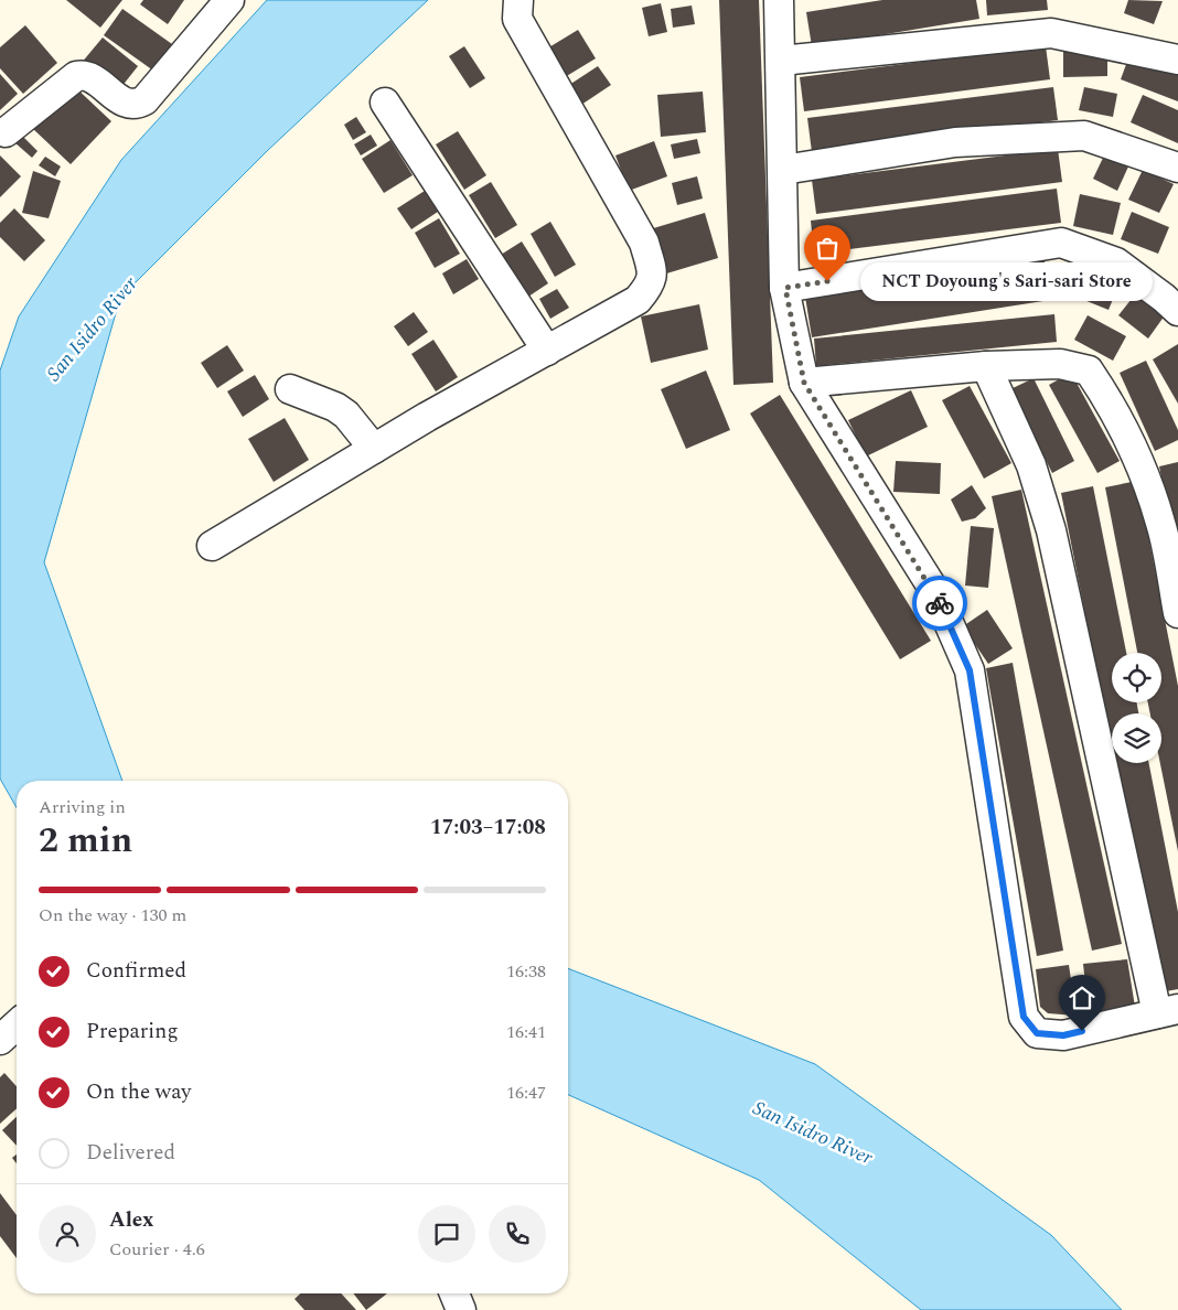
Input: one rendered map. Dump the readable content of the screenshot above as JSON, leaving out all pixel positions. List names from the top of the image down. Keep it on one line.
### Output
{"water":["San Isidro River"],"places":["NCT Doyoung's Sari-sari Store"],"page":{"bubble":"NCT Doyoung's Sari-sari Store","heading":["2 min","Arriving in","17:03–17:08"],"panel":["Alex","Courier · 4.6"],"bar":"On the way · 130 m","list":[["Confirmed","16:38"],["Preparing","16:41"],["On the way","16:47"],"Delivered"]}}
